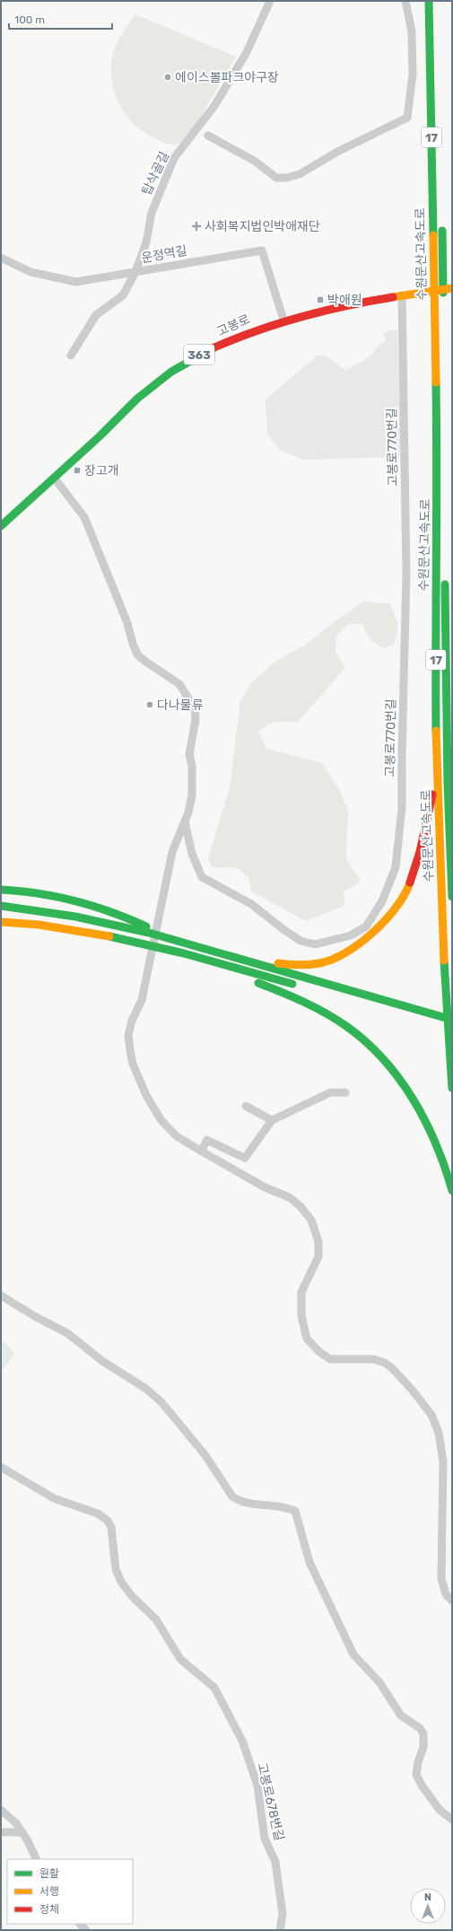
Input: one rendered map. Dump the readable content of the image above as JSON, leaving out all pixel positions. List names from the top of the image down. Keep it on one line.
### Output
{"streets":{"main road":["17","수원문산고속도로","고봉로","363"],"street":["탑삭골길","운정역길","고봉로770번길","고봉로678번길"]},"crossings":[["탑삭골길","운정역길"],["운정역길","고봉로"],["고봉로","고봉로770번길"]],"places":{"other":["에이스볼파크야구장","다나물류"],"health":["사회복지법인박애재단"],"transit":["박애원","장고개"]},"legend":["원활","서행","정체"],"scale_bar":"100 m","north":"top"}
